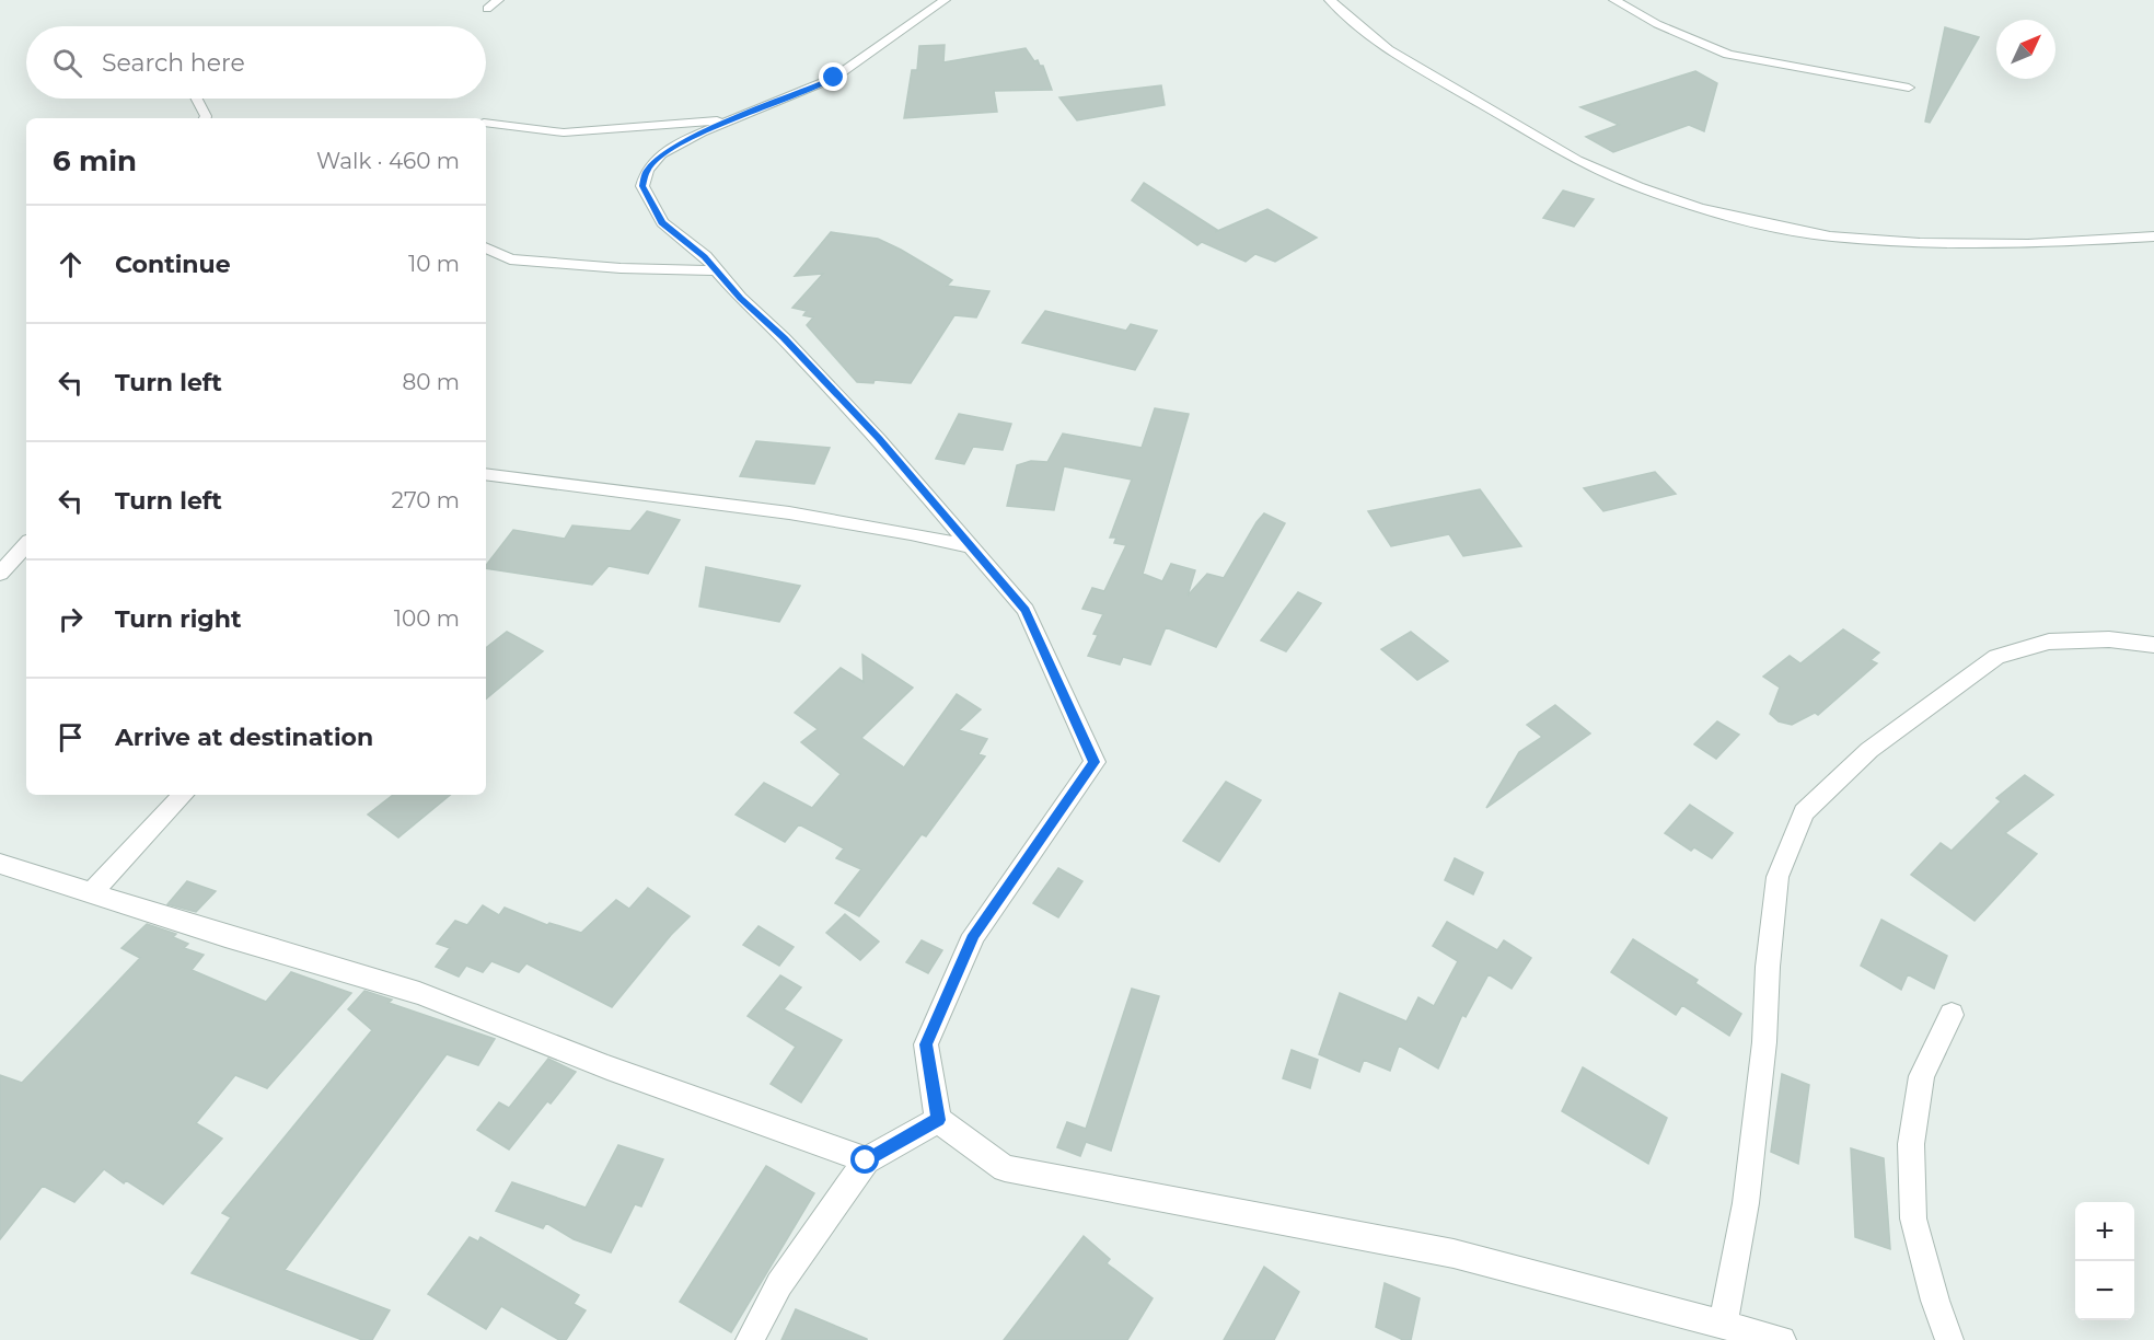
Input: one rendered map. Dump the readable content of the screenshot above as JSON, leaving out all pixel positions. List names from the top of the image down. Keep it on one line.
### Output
{"north":"top right","page":{"search":"Search here","heading":["6 min","Walk · 460 m"],"list":[["Continue","10 m"],["Turn left","80 m"],["Turn left","270 m"],["Turn right","100 m"],"Arrive at destination"],"map_buttons":["+","−"]}}
